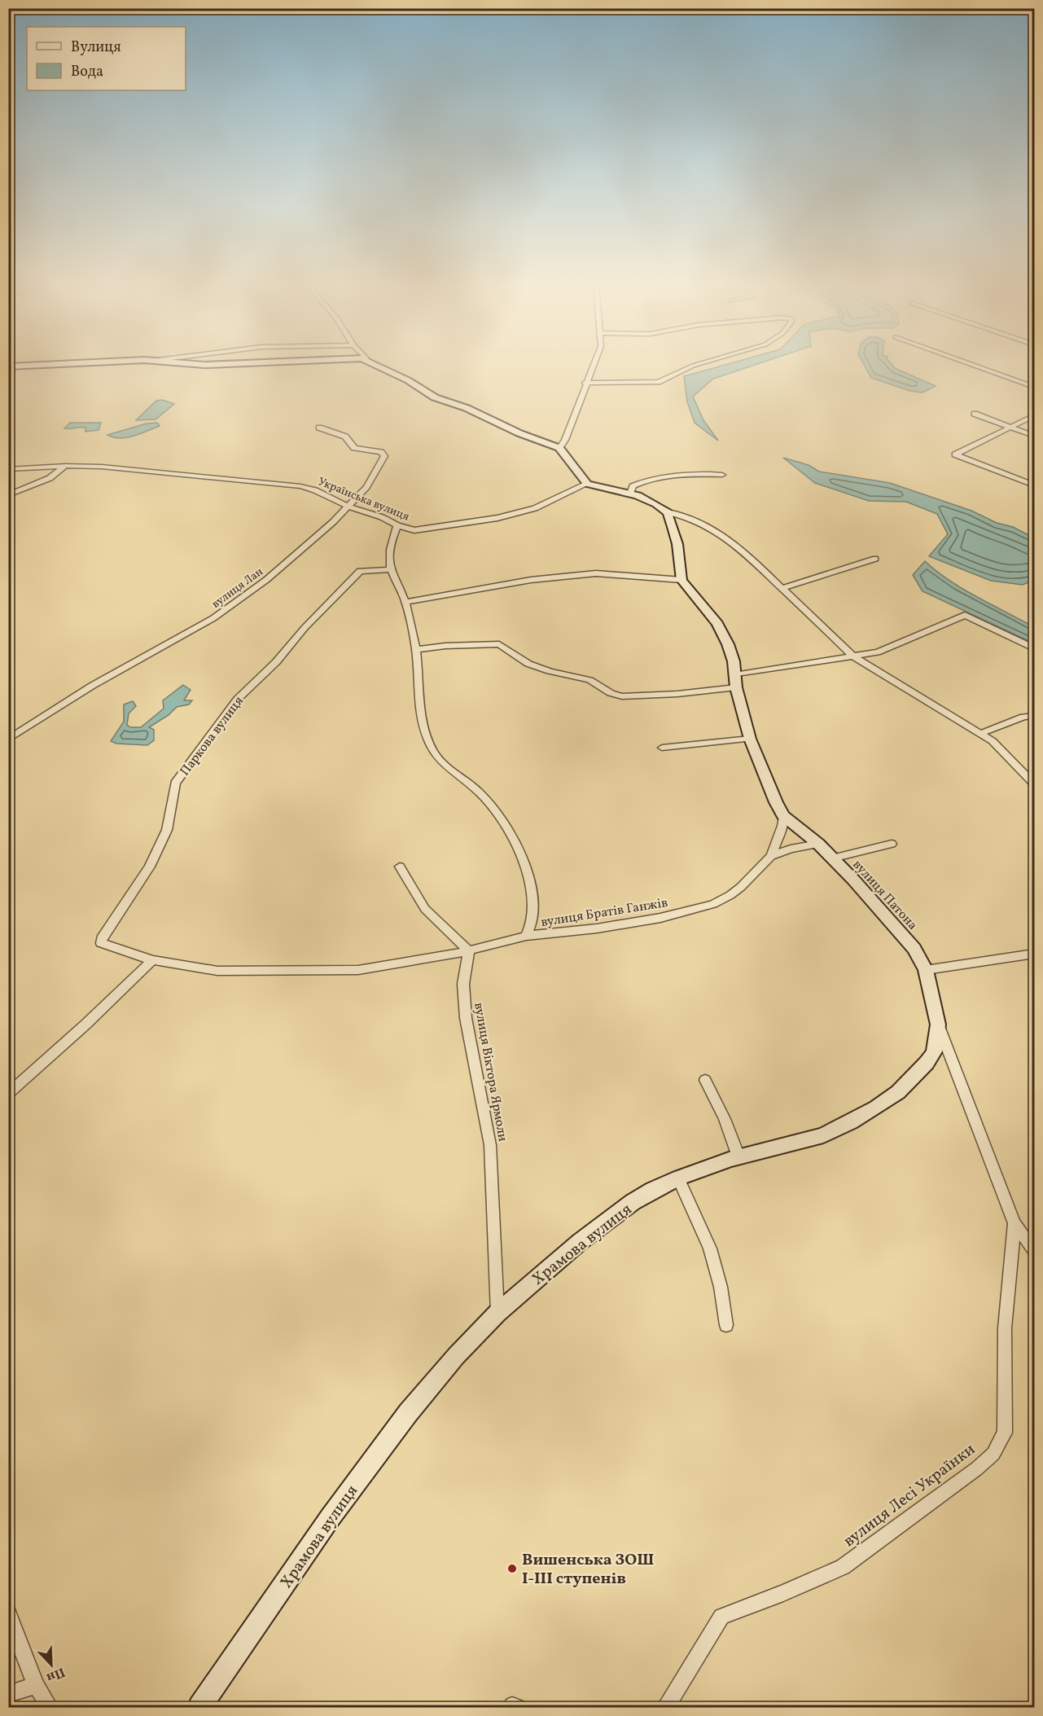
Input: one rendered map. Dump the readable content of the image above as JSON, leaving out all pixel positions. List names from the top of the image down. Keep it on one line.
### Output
{"streets":{"street":["Українська вулиця","вулиця Лан","Паркова вулиця","вулиця Патона","вулиця Братів Ганжів","вулиця Віктора Ярмоли","Храмова вулиця","вулиця Лесі Українки"]},"crossings":[["Українська вулиця","вулиця Лан"],["Українська вулиця","вулиця Братів Ганжів"],["Паркова вулиця","вулиця Братів Ганжів"],["вулиця Патона","Храмова вулиця"],["вулиця Віктора Ярмоли","Храмова вулиця"],["Храмова вулиця","вулиця Лесі Українки"]],"places":["Вишенська ЗОШ І-ІІІ ступенів"],"legend":["Вулиця","Вода"],"north":"bottom right"}
